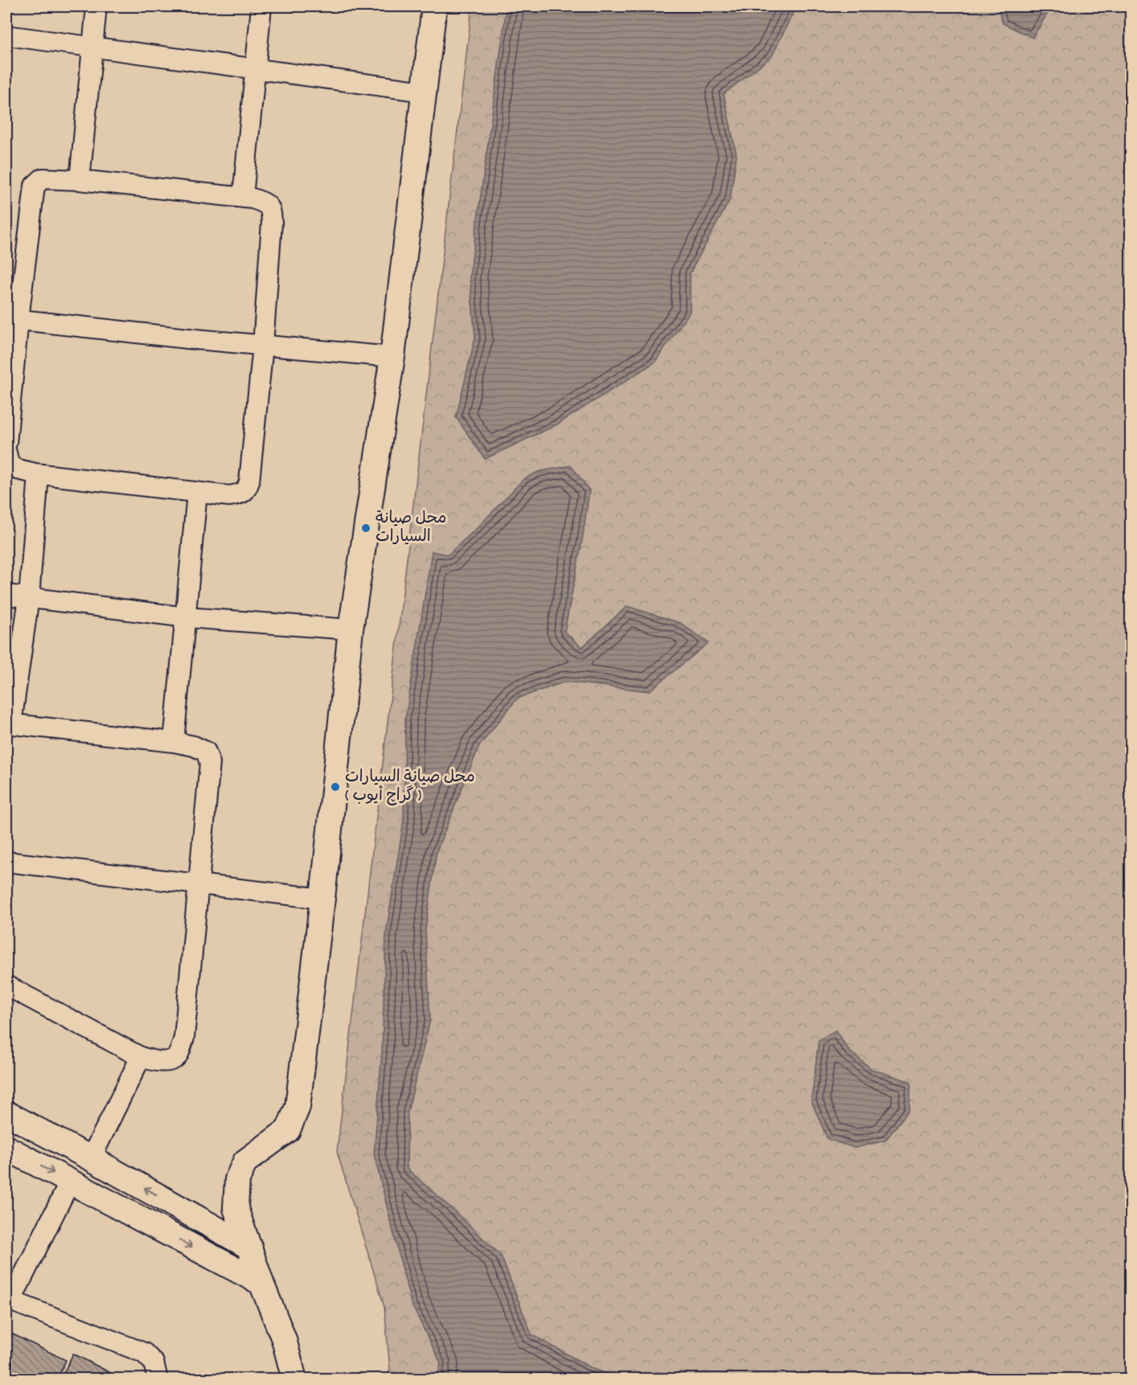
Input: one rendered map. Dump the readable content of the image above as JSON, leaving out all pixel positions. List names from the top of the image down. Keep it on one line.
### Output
{"places":["محل صيانة السيارات","محل صيانة السيارات ( گراچ أيوب )"]}
